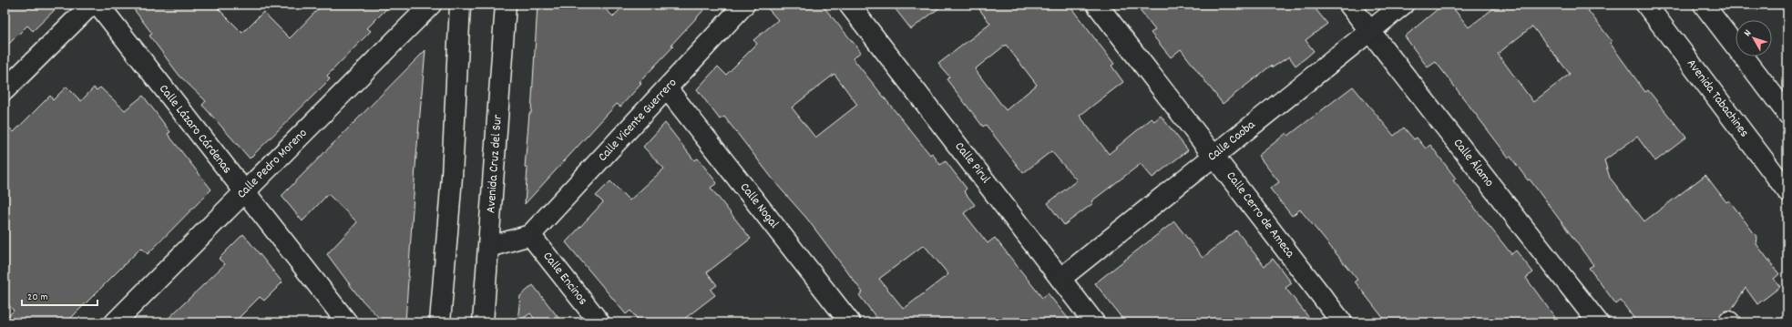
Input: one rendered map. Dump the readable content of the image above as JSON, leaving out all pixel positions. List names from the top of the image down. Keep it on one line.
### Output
{"streets":{"street":["Avenida Tabachines","Calle Vicente Guerrero","Calle Lázaro Cárdenas","Calle Caoba","Calle Pirul","Calle Álamo","Calle Pedro Moreno","Avenida Cruz del Sur","Calle Nogal","Calle Cerro de Ameca","Calle Encinos"]},"crossings":[["Calle Vicente Guerrero","Calle Nogal"],["Calle Vicente Guerrero","Calle Encinos"],["Calle Lázaro Cárdenas","Calle Pedro Moreno"],["Calle Caoba","Calle Pirul"],["Calle Caoba","Calle Álamo"],["Calle Caoba","Calle Cerro de Ameca"]],"scale_bar":"20 m","north":"top left"}
